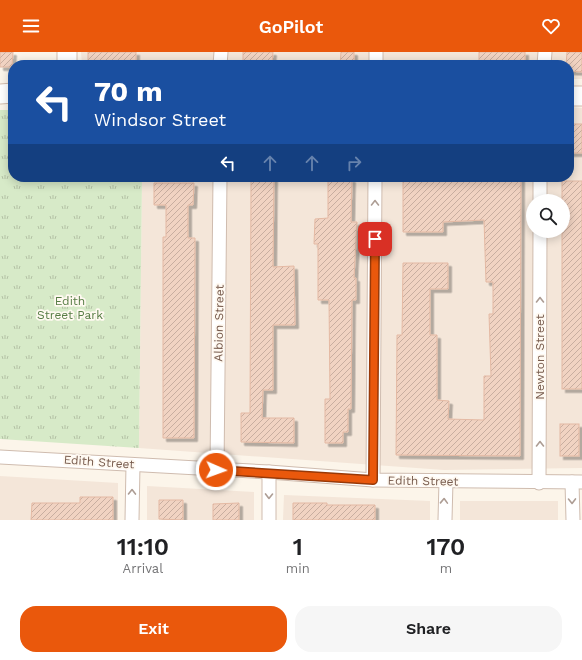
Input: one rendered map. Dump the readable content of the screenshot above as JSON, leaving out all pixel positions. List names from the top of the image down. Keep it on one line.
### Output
{"streets":{"street":["Albion Street","Newton Street","Edith Street"]},"crossings":[["Albion Street","Edith Street"],["Newton Street","Edith Street"]],"one_way":["Newton Street"],"parks":["Edith Street Park"],"page":{"header":"GoPilot","turn":["70 m","Windsor Street"],"eta":["11:10","Arrival","1","min","170","m"],"buttons":["Exit","Share"]}}
